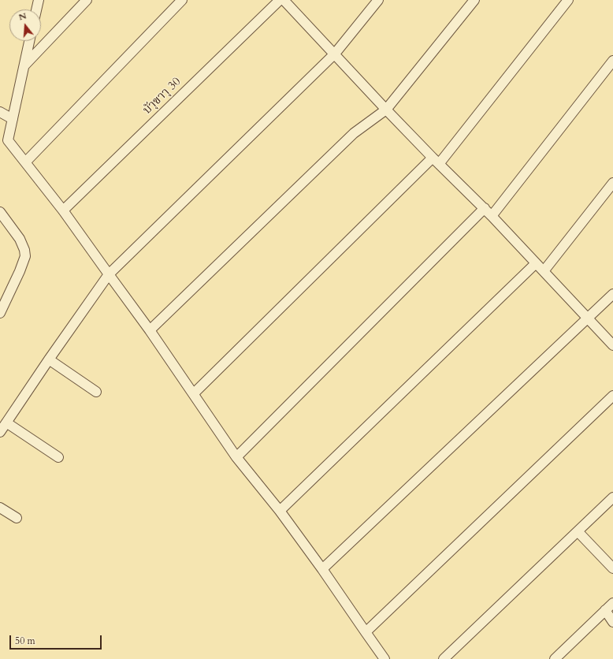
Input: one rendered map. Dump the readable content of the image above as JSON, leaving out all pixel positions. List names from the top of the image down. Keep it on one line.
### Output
{"streets":{"street":["บัาุขาาุ 30"]},"scale_bar":"50 m","north":"top"}
